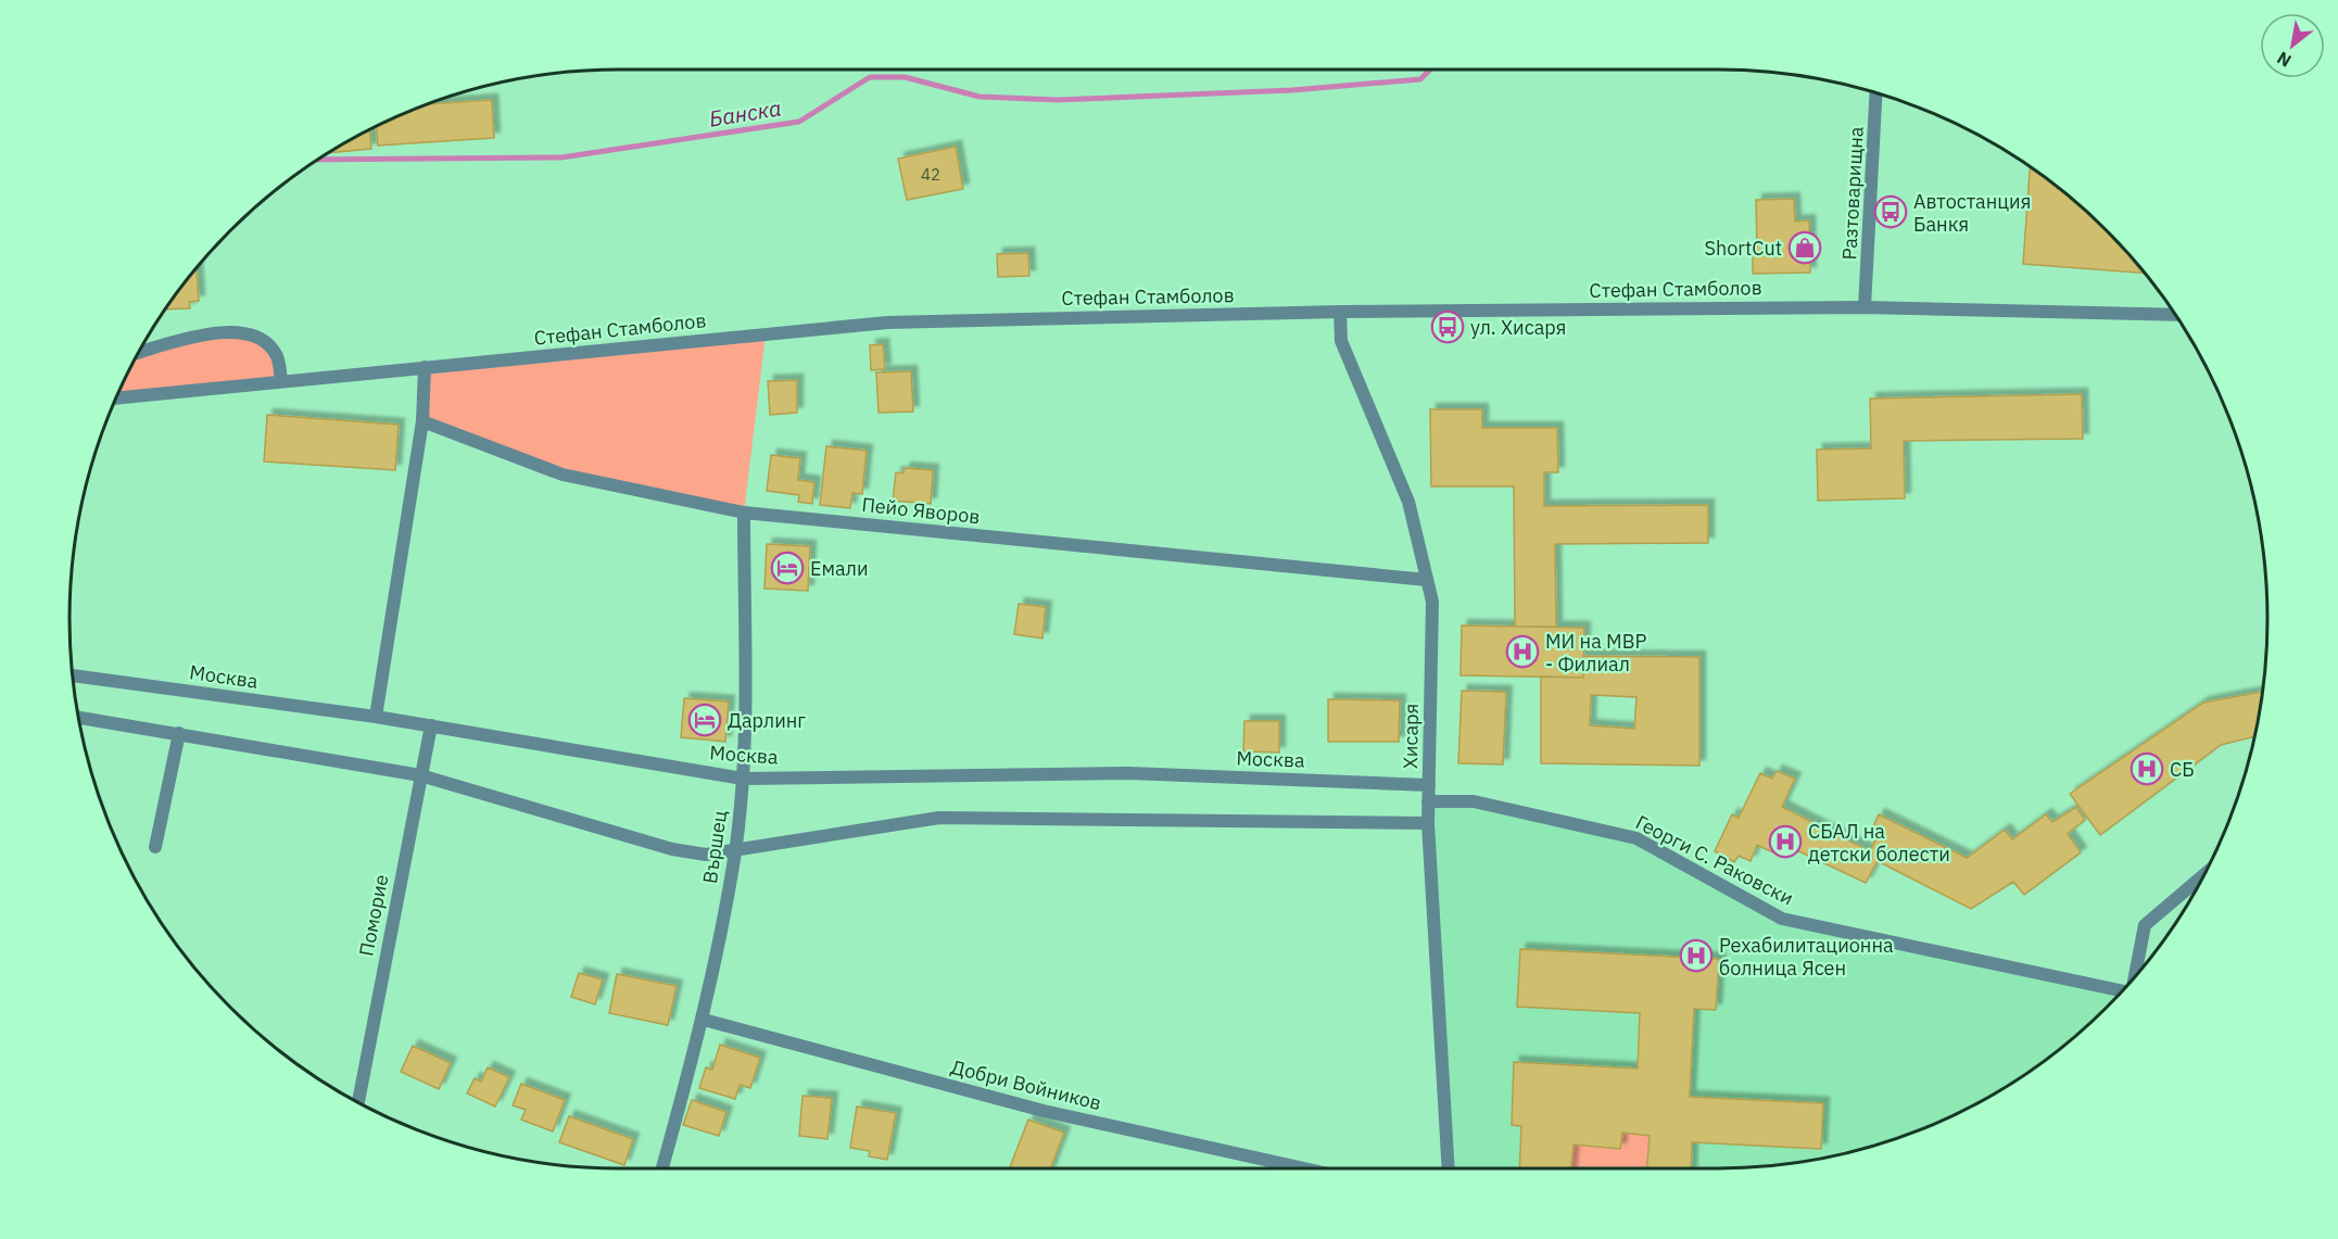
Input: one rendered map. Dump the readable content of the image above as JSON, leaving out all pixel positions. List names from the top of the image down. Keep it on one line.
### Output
{"streets":{"street":["Разтоварищна","Стефан Стамболов","Пейо Яворов","Москва","Хисаря","Вършец","Георги С. Раковски","Поморие","Добри Войников"]},"crossings":[["Разтоварищна","Стефан Стамболов"],["Стефан Стамболов","Хисаря"],["Пейо Яворов","Хисаря"],["Пейо Яворов","Вършец"],["Москва","Хисаря"],["Москва","Вършец"],["Москва","Поморие"],["Хисаря","Георги С. Раковски"],["Вършец","Добри Войников"]],"water":["Банска"],"places":{"bus stop":["Автостанция Банкя","ул. Хисаря"],"shop":["ShortCut"],"hotel":["Емали","Дарлинг"],"hospital":["МИ на МВР - Филиал","СБ","СБАЛ на детски болести","Рехабилитационна болница Ясен"]},"house_numbers":["42"],"north":"bottom left"}
